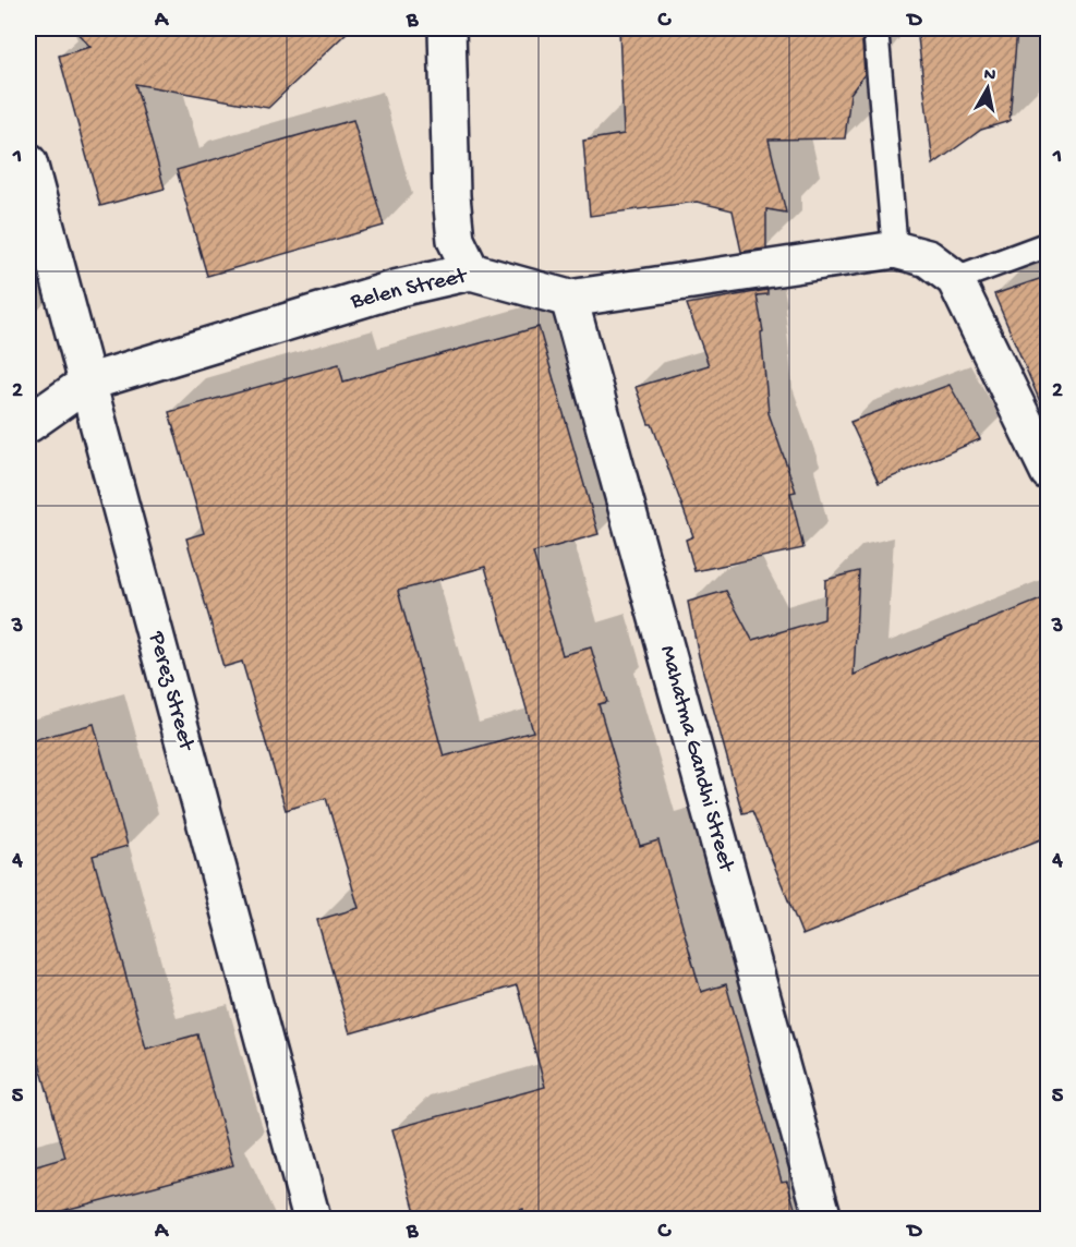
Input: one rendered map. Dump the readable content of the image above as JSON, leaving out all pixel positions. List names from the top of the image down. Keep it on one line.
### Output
{"streets":{"street":["Belen Street","Perez Street","Mahatma Gandhi Street"]},"crossings":[["Belen Street","Perez Street"],["Belen Street","Mahatma Gandhi Street"]],"north":"top","grid":{"columns":["A","B","C","D"],"rows":["1","2","3","4","5"]}}
